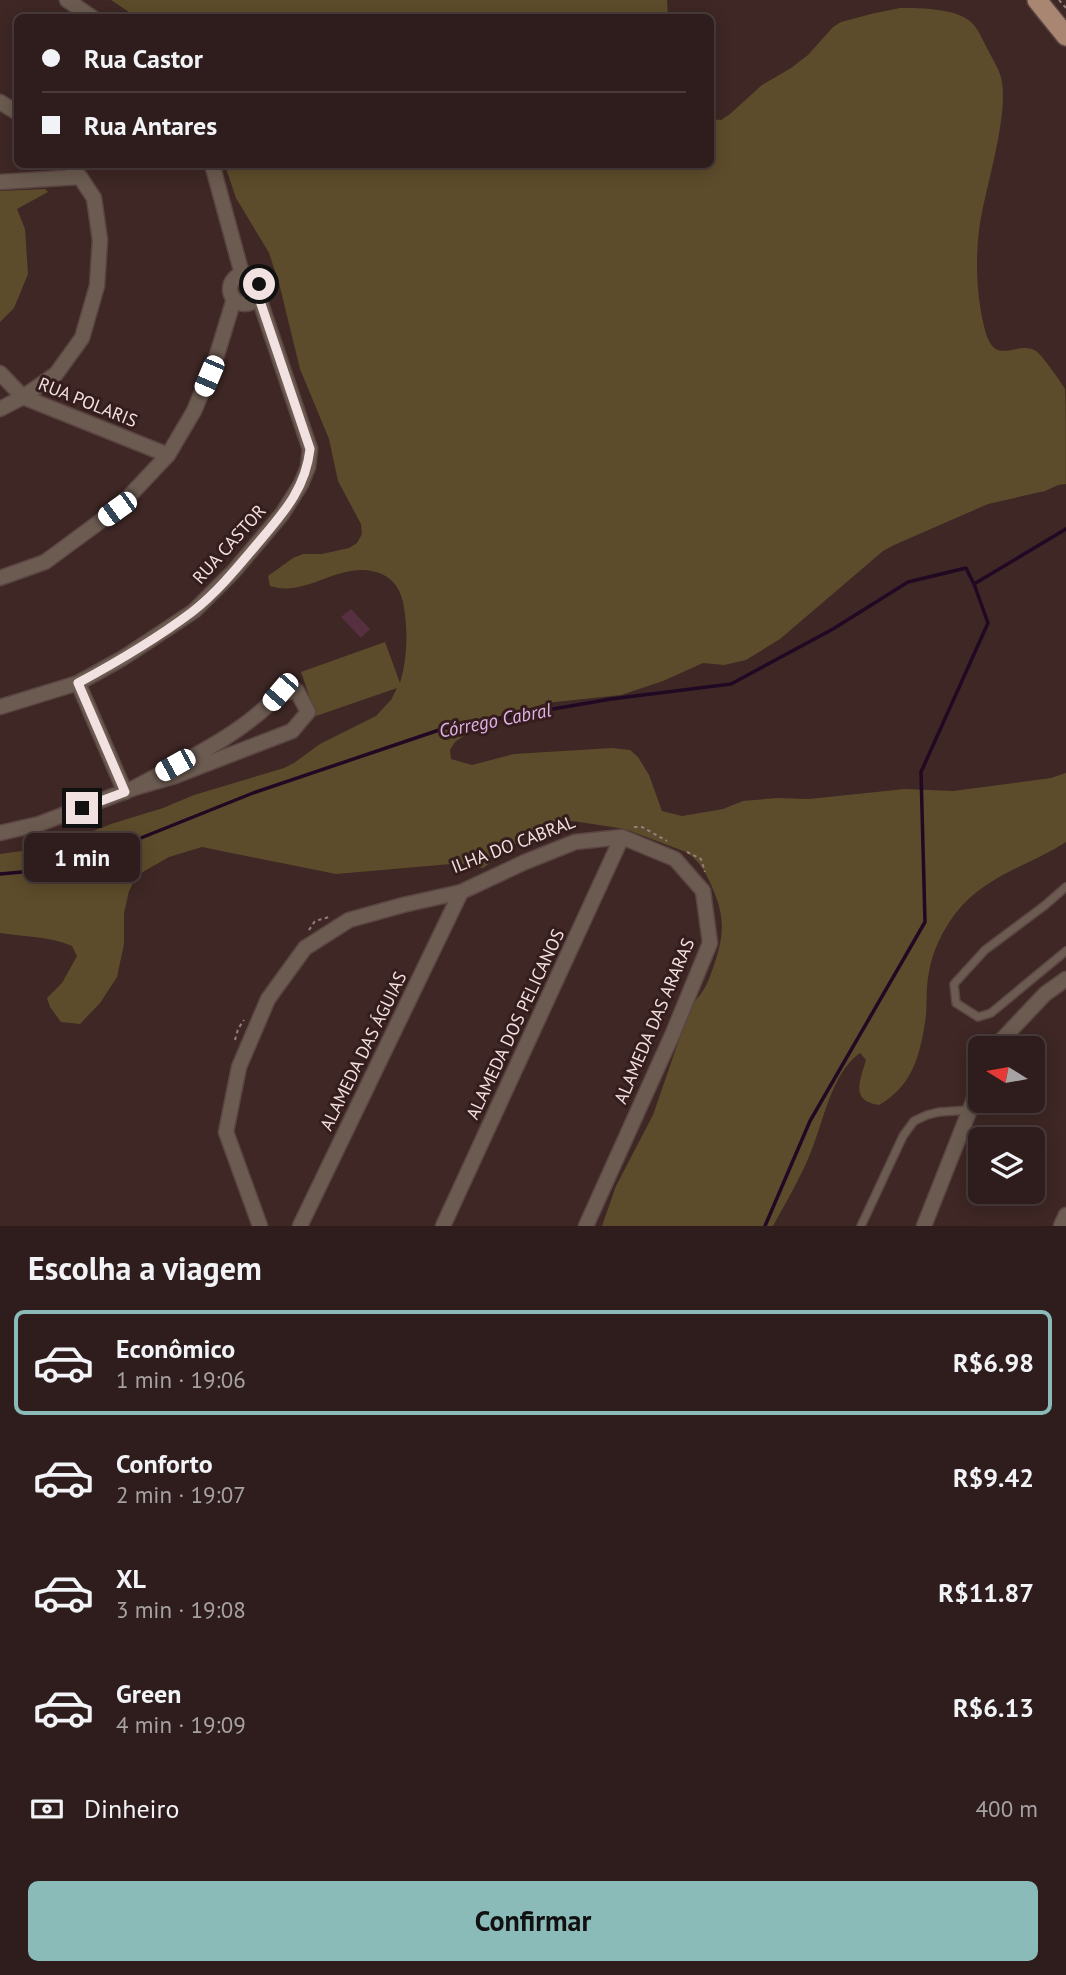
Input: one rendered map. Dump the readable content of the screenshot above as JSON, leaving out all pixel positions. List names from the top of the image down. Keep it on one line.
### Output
{"streets":{"street":["RUA POLARIS","RUA CASTOR","ALAMEDA DAS ARARAS","ALAMEDA DOS PELICANOS","ALAMEDA DAS ÁGUIAS"]},"crossings":[["ALAMEDA DAS ARARAS","ALAMEDA DOS PELICANOS"],["ALAMEDA DAS ARARAS","ALAMEDA DAS ÁGUIAS"]],"water":["Córrego Cabral"],"north":"left","page":{"banner":["Rua Castor","Rua Antares"],"bubble":"1 min","heading":"Escolha a viagem","list":[{"name":"Econômico","note":"1 min · 19:06","value":"R$6.98"},{"name":"Conforto","note":"2 min · 19:07","value":"R$9.42"},{"name":"XL","note":"3 min · 19:08","value":"R$11.87"},{"name":"Green","note":"4 min · 19:09","value":"R$6.13"}],"pay":["Dinheiro","400 m"],"buttons":"Confirmar"}}
